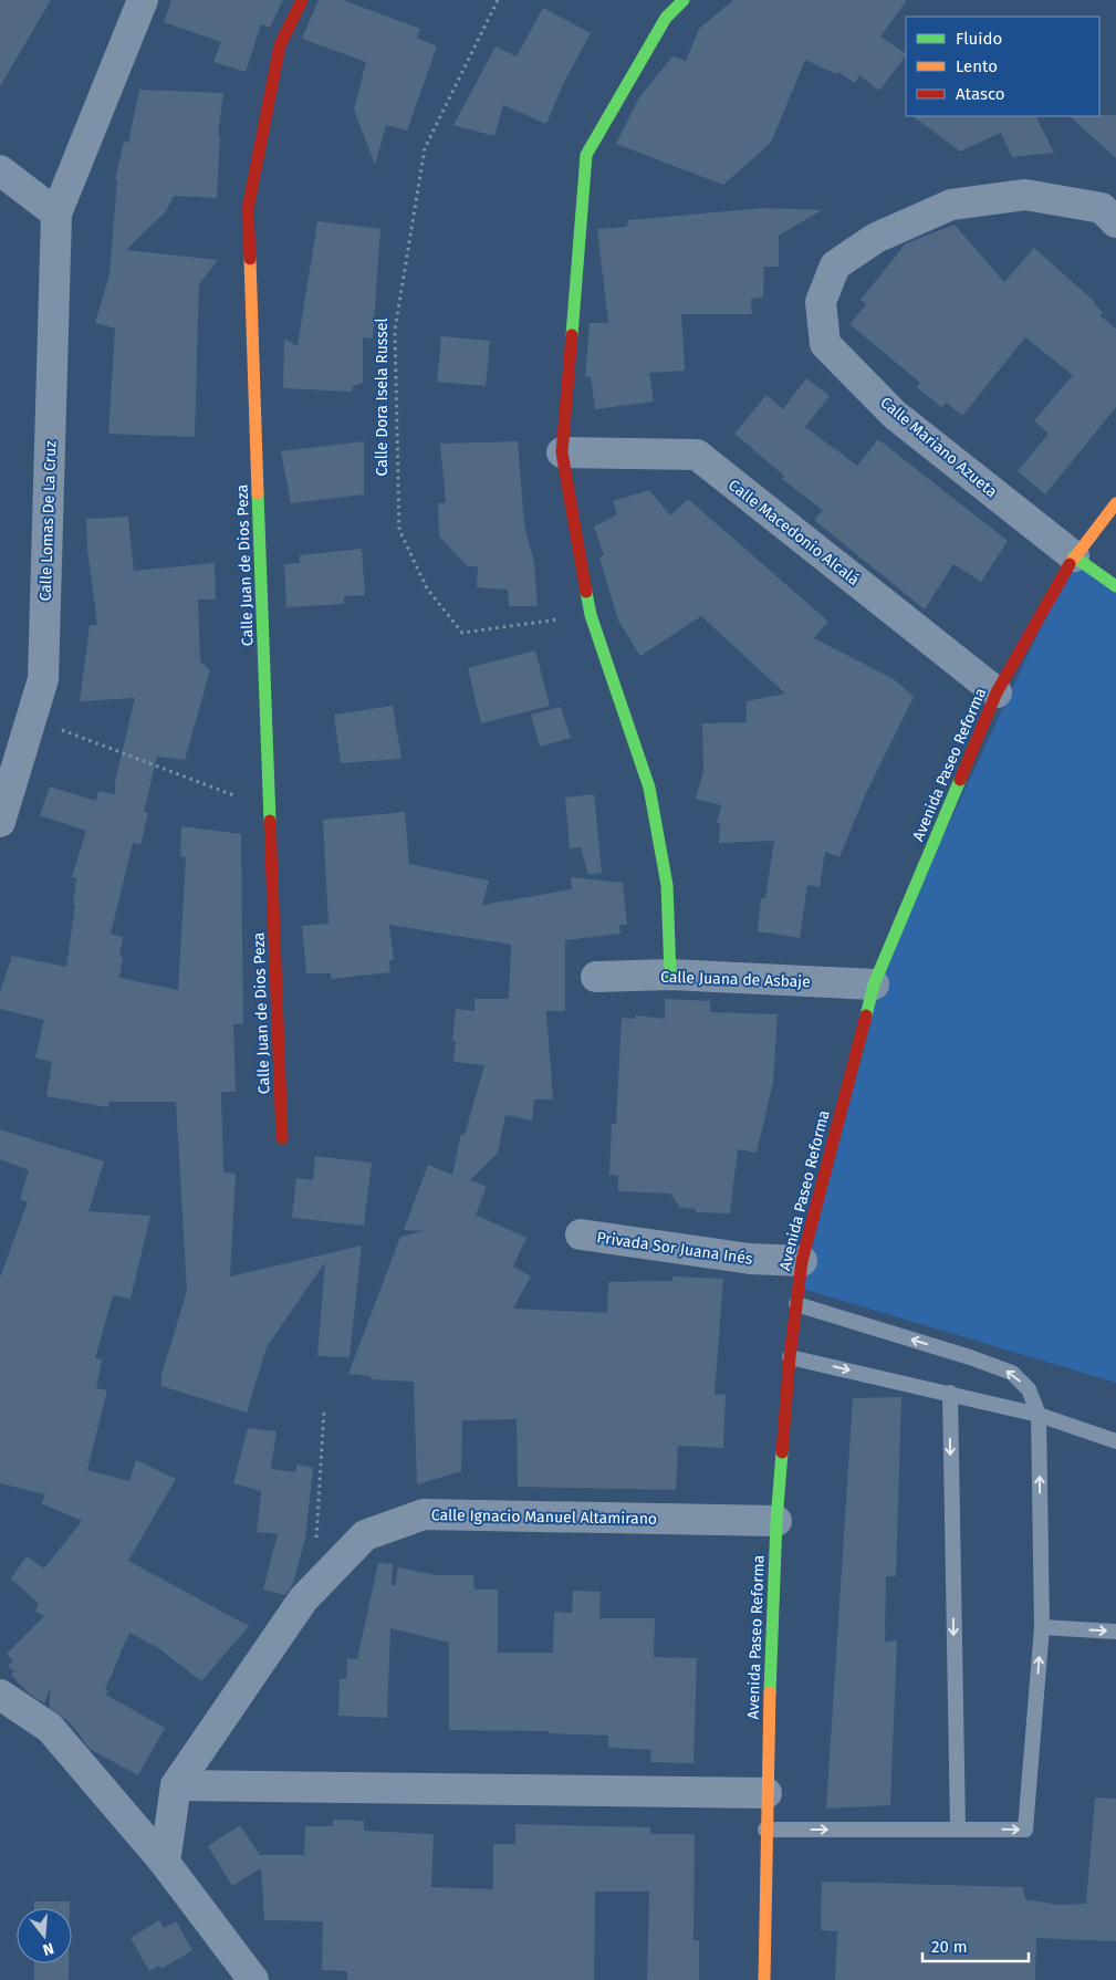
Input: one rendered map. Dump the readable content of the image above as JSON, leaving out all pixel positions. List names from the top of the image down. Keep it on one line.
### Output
{"streets":{"street":["Calle Mariano Azueta","Calle Lomas De La Cruz","Calle Macedonio Alcalá","Calle Juan de Dios Peza","Avenida Paseo Reforma","Calle Juana de Asbaje","Privada Sor Juana Inés","Calle Ignacio Manuel Altamirano"],"path":["Calle Dora Isela Russel"]},"crossings":[["Calle Mariano Azueta","Avenida Paseo Reforma"],["Calle Macedonio Alcalá","Avenida Paseo Reforma"],["Avenida Paseo Reforma","Calle Juana de Asbaje"],["Avenida Paseo Reforma","Privada Sor Juana Inés"],["Avenida Paseo Reforma","Calle Ignacio Manuel Altamirano"]],"legend":["Fluido","Lento","Atasco"],"scale_bar":"20 m","north":"bottom"}
